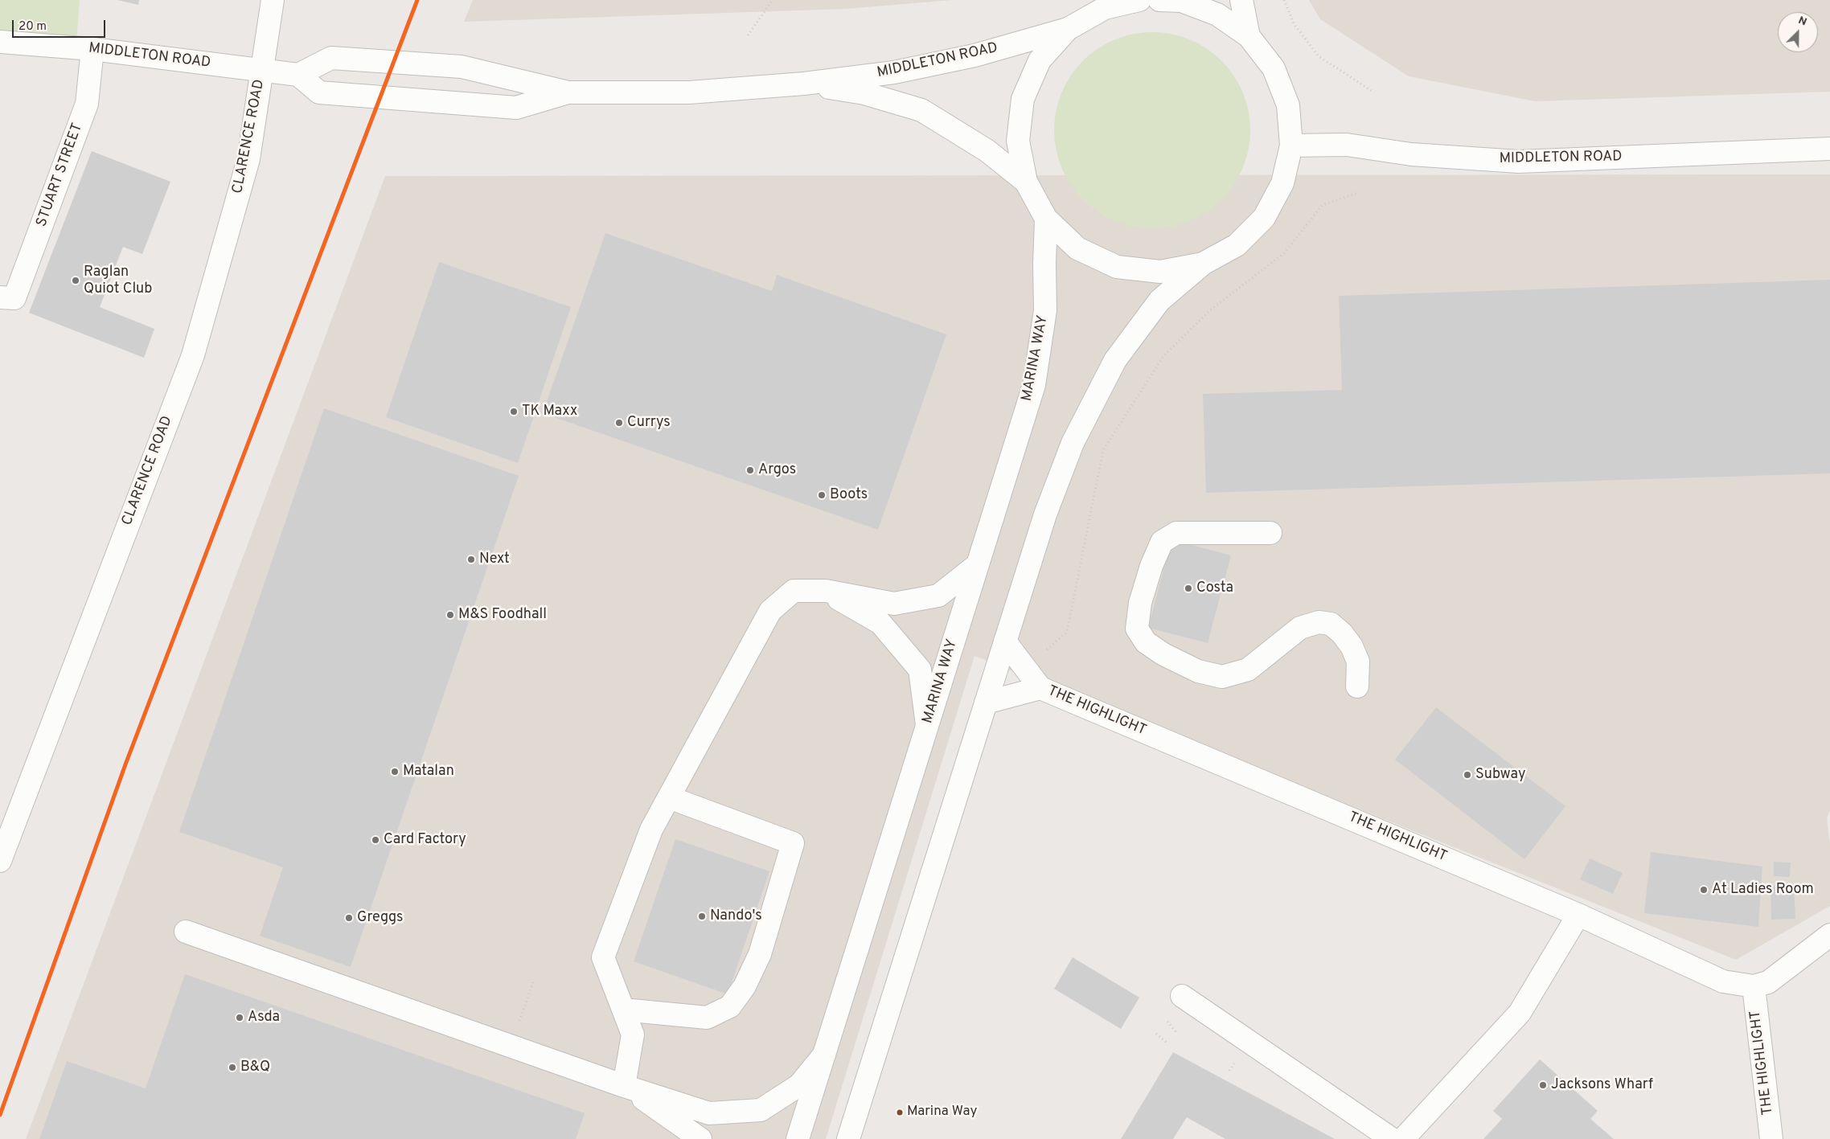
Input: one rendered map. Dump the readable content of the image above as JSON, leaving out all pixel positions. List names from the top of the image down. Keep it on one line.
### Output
{"streets":{"main road":["MIDDLETON ROAD","CLARENCE ROAD","STUART STREET","MARINA WAY","THE HIGHLIGHT"]},"crossings":[["MIDDLETON ROAD","CLARENCE ROAD"],["MIDDLETON ROAD","STUART STREET"]],"places":["Raglan Quiot Club","TK Maxx","Currys","Argos","Boots","Next","Costa","M&S Foodhall","Matalan","Subway","Card Factory","At Ladies Room","Nando's","Greggs","Asda","B&Q","Jacksons Wharf","Marina Way"],"scale_bar":"20 m","north":"top right"}
